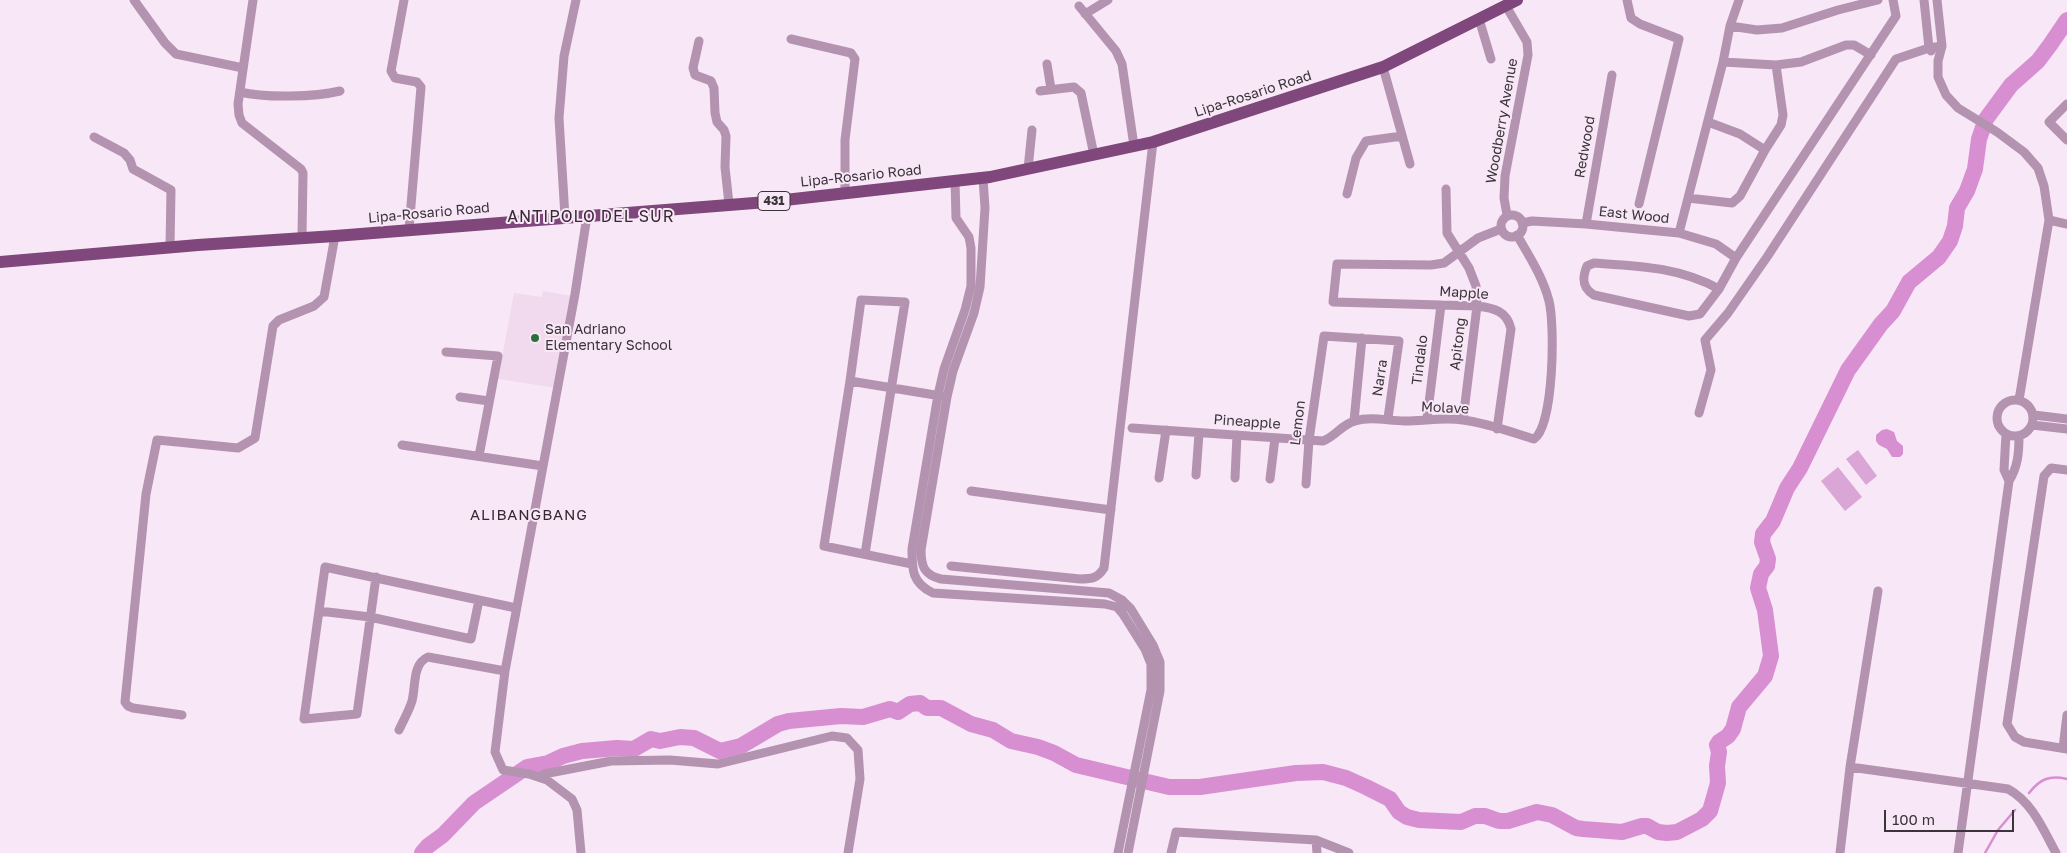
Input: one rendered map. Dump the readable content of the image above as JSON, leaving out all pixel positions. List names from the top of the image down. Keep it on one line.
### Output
{"streets":{"main road":["Lipa-Rosario Road","431"],"street":["Woodberry Avenue","Redwood","East Wood","Mapple","Apitong","Tindalo","Narra","Molave","Pineapple","Lemon"]},"crossings":[["Lipa-Rosario Road","Woodberry Avenue"],["Woodberry Avenue","East Wood"],["Woodberry Avenue","Molave"],["Redwood","East Wood"],["East Wood","Molave"],["Mapple","Apitong"],["Mapple","Tindalo"],["Mapple","Molave"],["Apitong","Molave"],["Tindalo","Molave"],["Narra","Molave"],["Narra","Lemon"],["Molave","Pineapple"],["Pineapple","Lemon"]],"districts":["ANTIPOLO DEL SUR","ALIBANGBANG"],"places":["San Adriano Elementary School"],"scale_bar":"100 m"}
